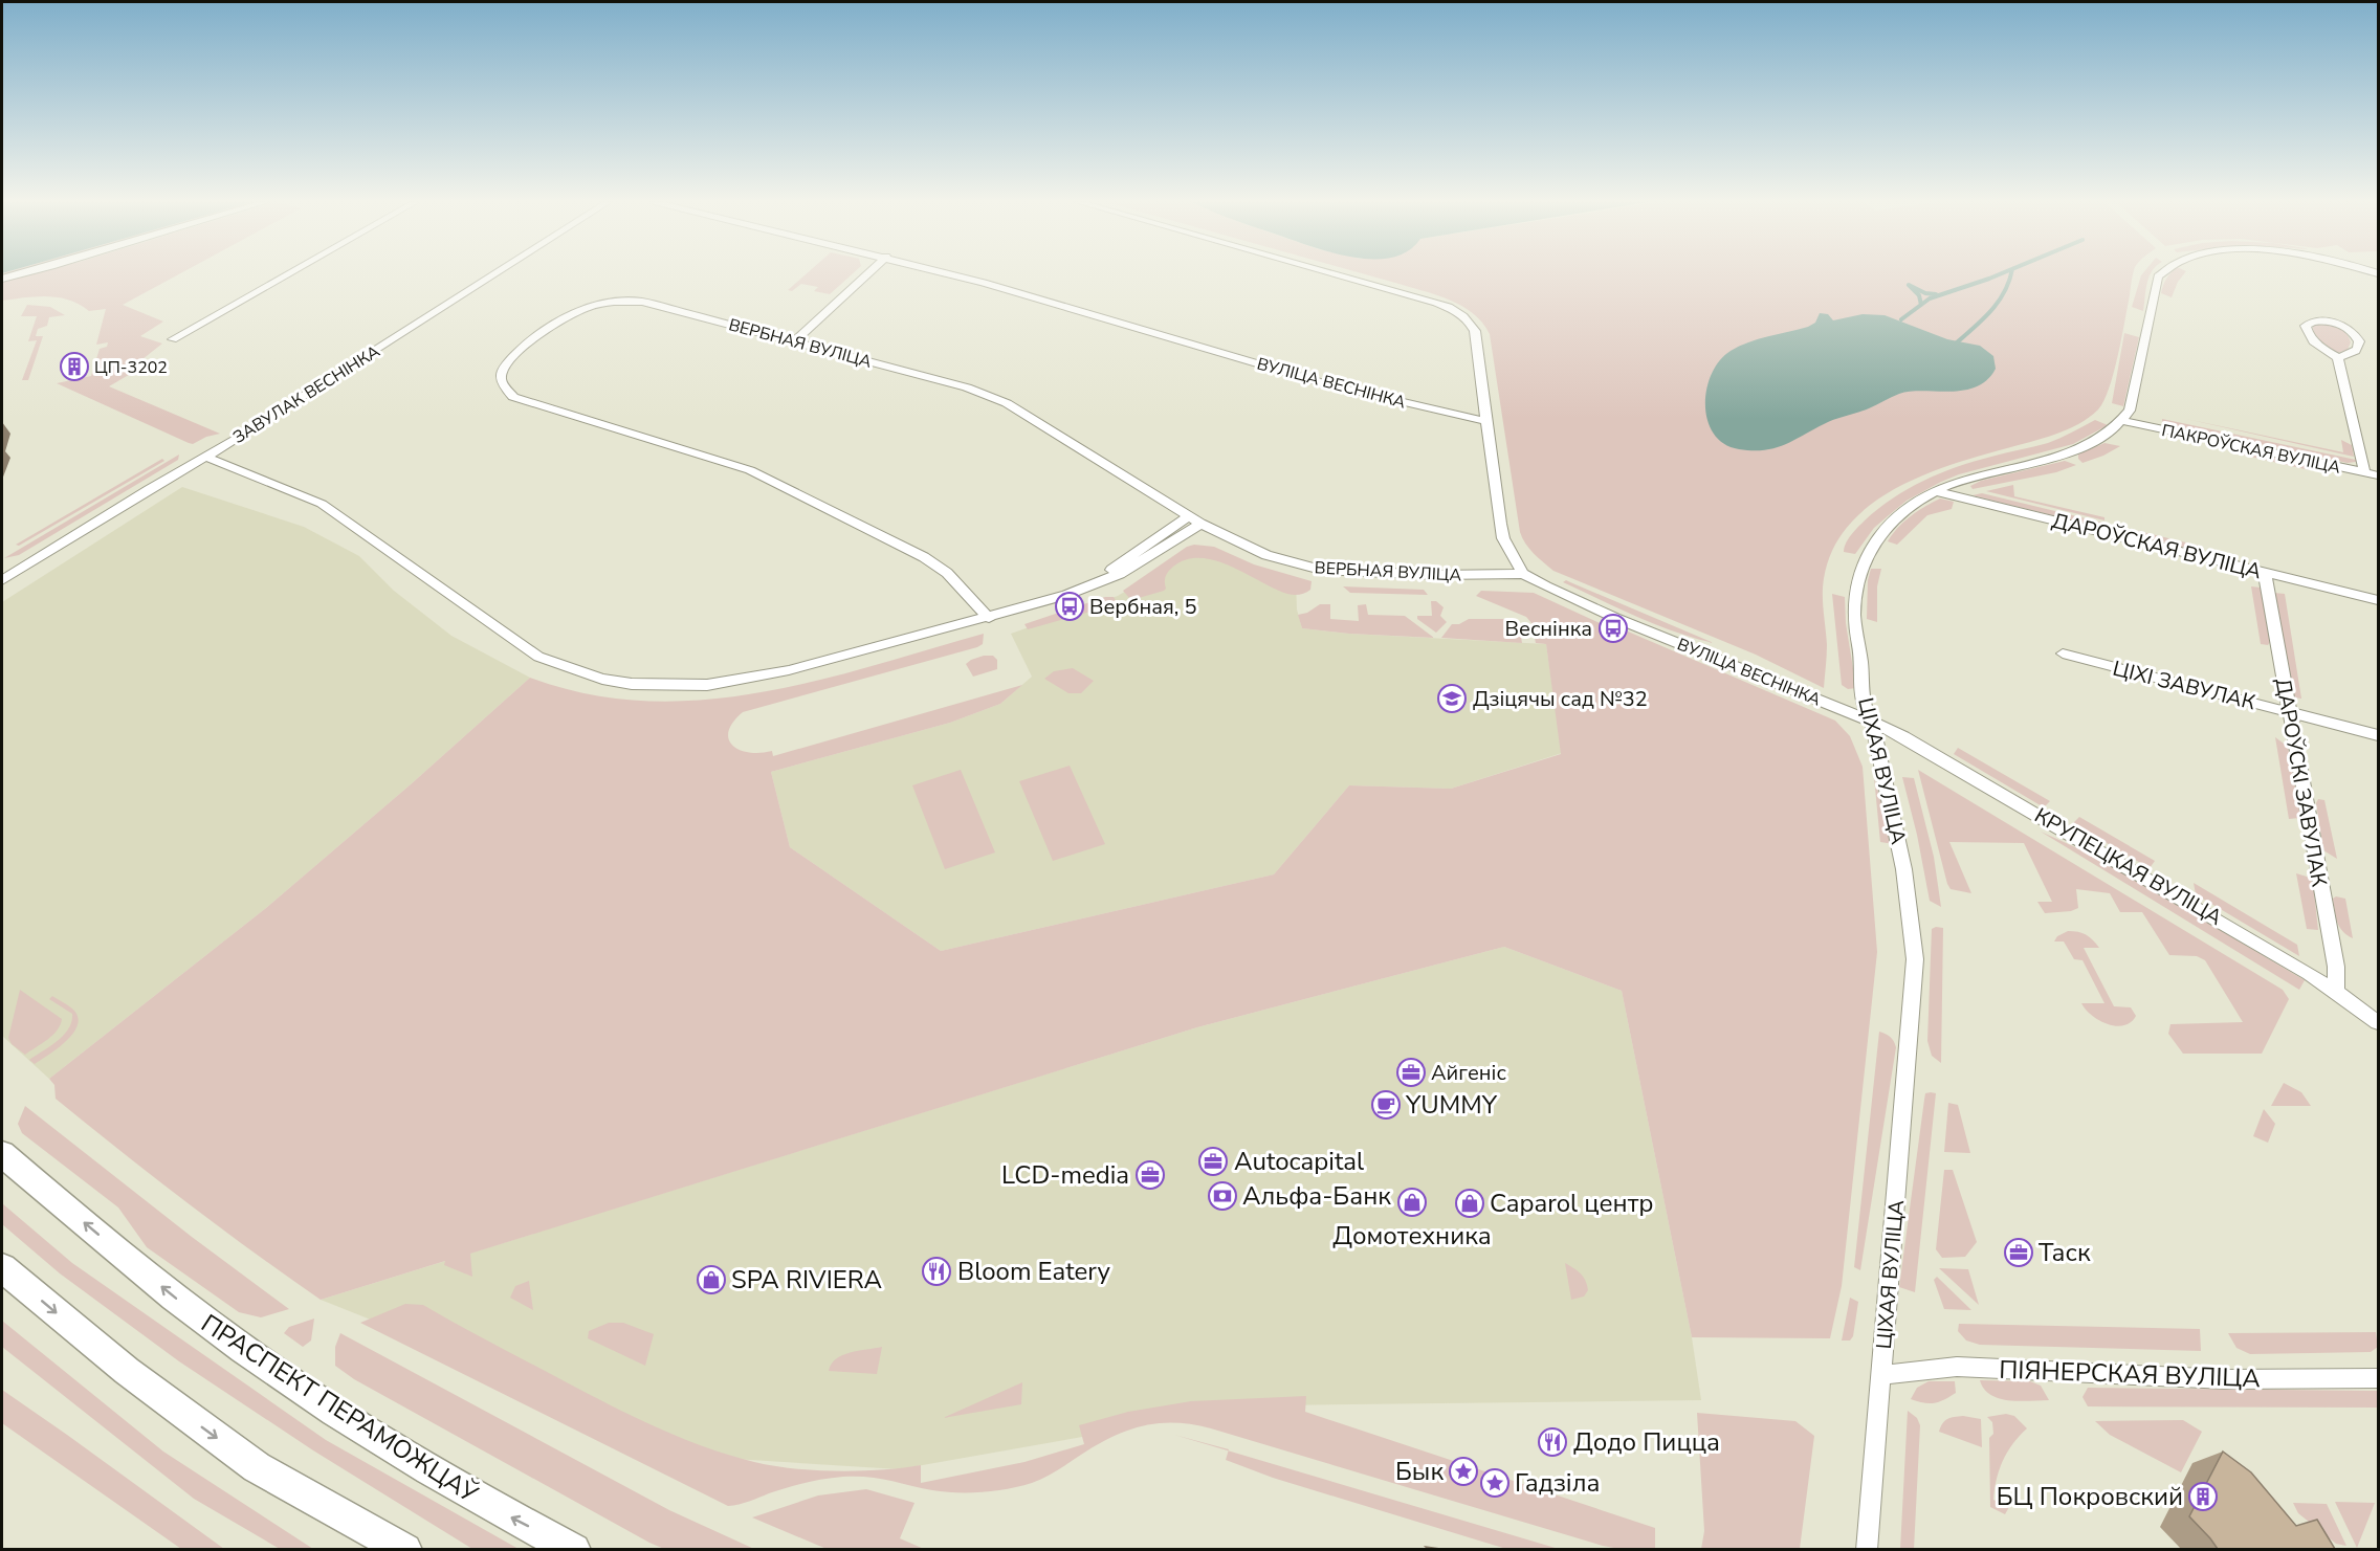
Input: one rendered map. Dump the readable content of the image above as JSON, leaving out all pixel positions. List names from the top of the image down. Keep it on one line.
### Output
{"streets":{"main road":["ПРАСПЕКТ ПЕРАМОЖЦАЎ"],"street":["ВЕРБНАЯ ВУЛІЦА","ВУЛІЦА ВЕСНІНКА","ЗАВУЛАК ВЕСНІНКА","ПАКРОЎСКАЯ ВУЛІЦА","ДАРОЎСКАЯ ВУЛІЦА","ЦІХІ ЗАВУЛАК","ЦІХАЯ ВУЛІЦА","ДАРОЎСКІ ЗАВУЛАК","КРУПЕЦКАЯ ВУЛІЦА","ПІЯНЕРСКАЯ ВУЛІЦА"]},"crossings":[["ВЕРБНАЯ ВУЛІЦА","ВУЛІЦА ВЕСНІНКА"],["ВУЛІЦА ВЕСНІНКА","ЦІХАЯ ВУЛІЦА"],["ВУЛІЦА ВЕСНІНКА","КРУПЕЦКАЯ ВУЛІЦА"],["ПАКРОЎСКАЯ ВУЛІЦА","ЦІХАЯ ВУЛІЦА"],["ДАРОЎСКАЯ ВУЛІЦА","ЦІХАЯ ВУЛІЦА"],["ДАРОЎСКАЯ ВУЛІЦА","ДАРОЎСКІ ЗАВУЛАК"],["ЦІХІ ЗАВУЛАК","ДАРОЎСКІ ЗАВУЛАК"],["ЦІХАЯ ВУЛІЦА","КРУПЕЦКАЯ ВУЛІЦА"],["ЦІХАЯ ВУЛІЦА","ПІЯНЕРСКАЯ ВУЛІЦА"],["ДАРОЎСКІ ЗАВУЛАК","КРУПЕЦКАЯ ВУЛІЦА"]],"places":{"building":["ЦП-3202","БЦ Покровский"],"bus stop":["Вербная, 5","Веснінка"],"school or university":["Дзіцячы сад №32"],"office":["Айгеніс","Autocapital","LCD-media","Таск"],"cafe":["YUMMY"],"bank":["Альфа-Банк"],"shop":["Домотехника","Caparol центр","SPA RIVIERA"],"restaurant":["Bloom Eatery","Додо Пицца"],"place":["Бык","Гадзіла"]}}
